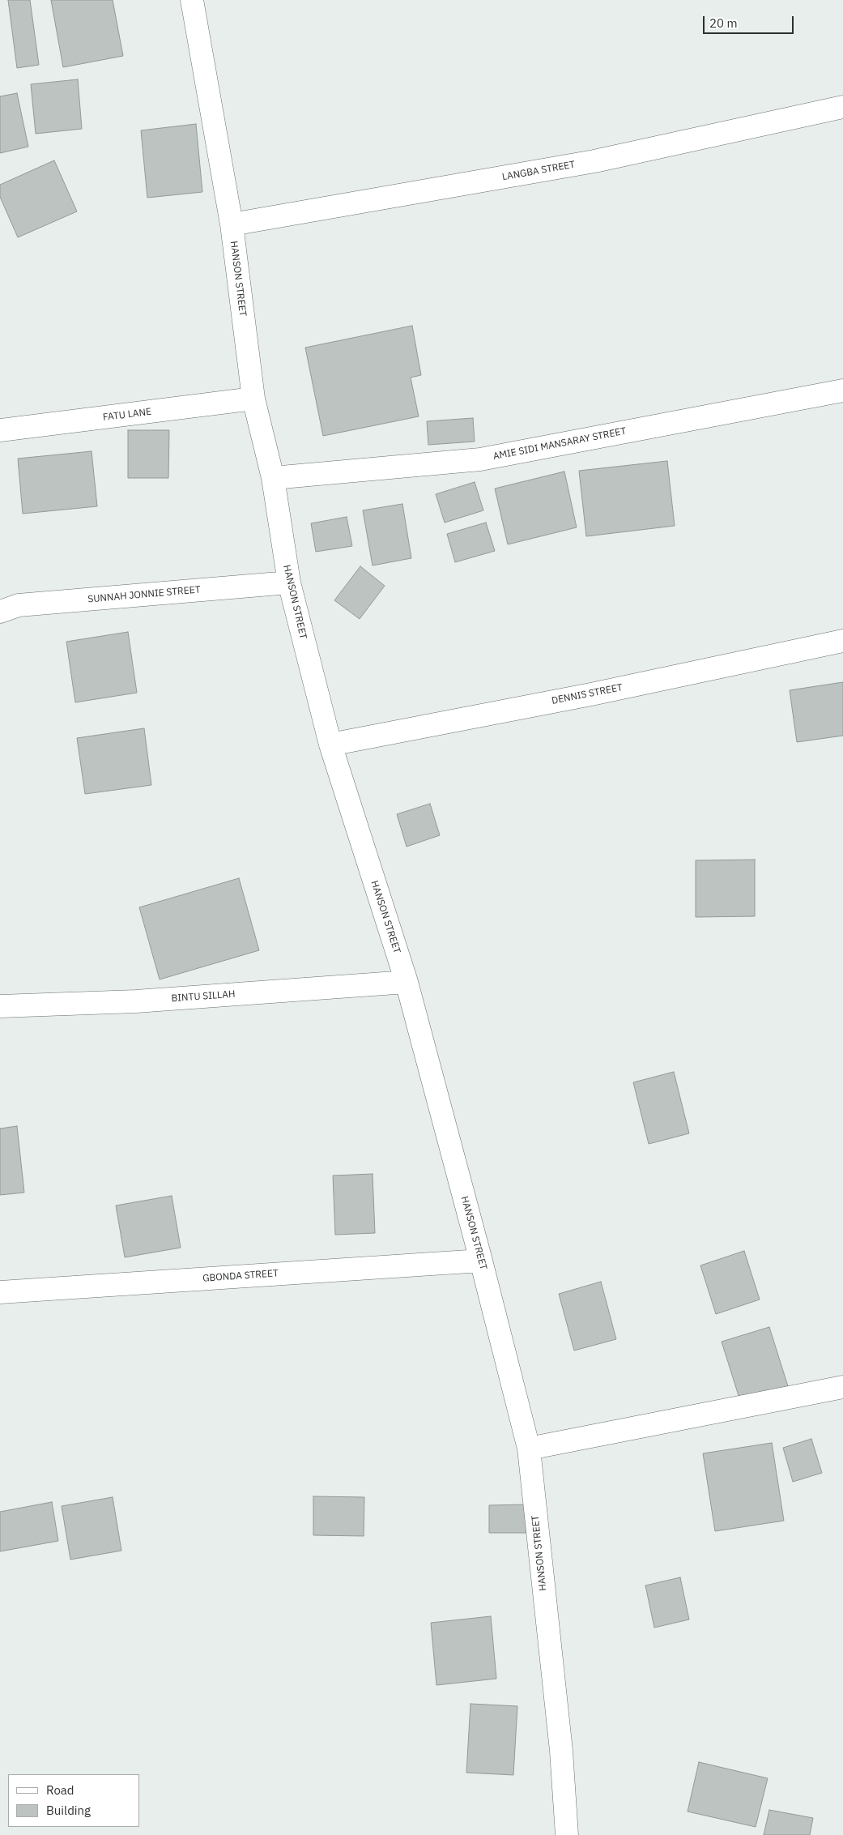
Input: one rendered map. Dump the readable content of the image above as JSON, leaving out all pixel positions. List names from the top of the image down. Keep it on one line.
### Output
{"streets":{"street":["LANGBA STREET","HANSON STREET","FATU LANE","AMIE SIDI MANSARAY STREET","SUNNAH JONNIE STREET","DENNIS STREET","BINTU SILLAH","GBONDA STREET"]},"crossings":[["LANGBA STREET","HANSON STREET"],["HANSON STREET","FATU LANE"],["HANSON STREET","AMIE SIDI MANSARAY STREET"],["HANSON STREET","SUNNAH JONNIE STREET"],["HANSON STREET","DENNIS STREET"],["HANSON STREET","BINTU SILLAH"],["HANSON STREET","GBONDA STREET"]],"legend":["Road","Building"],"scale_bar":"20 m"}
